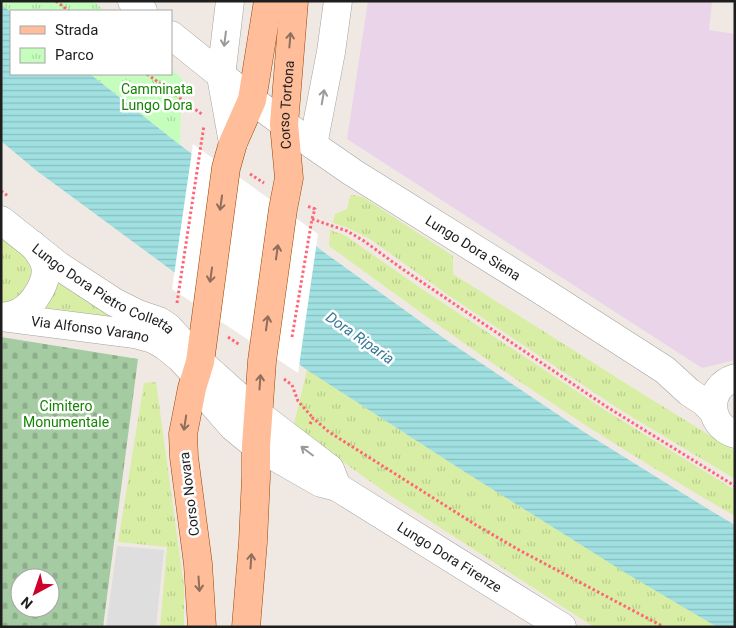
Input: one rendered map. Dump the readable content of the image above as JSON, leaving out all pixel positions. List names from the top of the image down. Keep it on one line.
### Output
{"streets":{"main road":["Corso Tortona","Corso Novara"],"street":["Lungo Dora Siena","Lungo Dora Pietro Colletta","Via Alfonso Varano","Lungo Dora Firenze"]},"crossings":[["Corso Tortona","Lungo Dora Siena"],["Corso Tortona","Lungo Dora Firenze"],["Lungo Dora Pietro Colletta","Via Alfonso Varano"],["Lungo Dora Pietro Colletta","Corso Novara"],["Lungo Dora Pietro Colletta","Lungo Dora Firenze"],["Via Alfonso Varano","Corso Novara"],["Via Alfonso Varano","Lungo Dora Firenze"],["Corso Novara","Lungo Dora Firenze"]],"water":["Dora Riparia"],"parks":["Camminata Lungo Dora","Cimitero Monumentale"],"legend":["Strada","Parco"],"north":"bottom left"}
